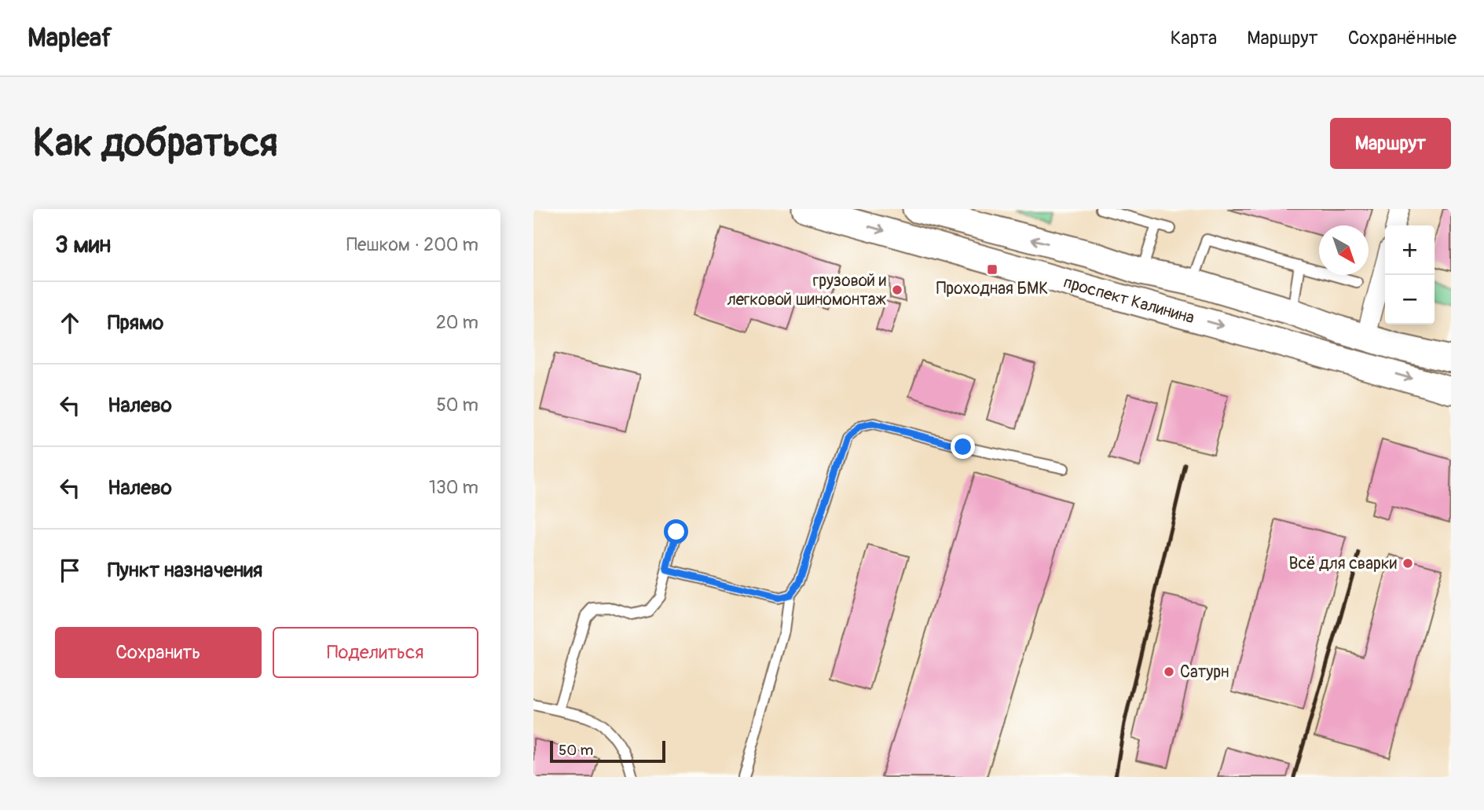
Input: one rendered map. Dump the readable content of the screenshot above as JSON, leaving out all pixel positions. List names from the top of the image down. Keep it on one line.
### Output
{"streets":{"main road":["проспект Калинина"]},"places":{"transit":["Проходная БМК"],"other":["грузовой и легковой шиномонтаж","Всё для сварки","Сатурн"]},"scale_bar":"50 m","north":"bottom right","page":{"header":"Mapleaf","nav":["Карта","Маршрут","Сохранённые"],"buttons":["Маршрут",["Сохранить","Поделиться"]],"title":"Как добраться","heading":["3 мин","Пешком · 200 m"],"map_buttons":["+","−"],"list":[["Прямо","20 m"],["Налево","50 m"],["Налево","130 m"],"Пункт назначения"],"scale":"50 m"}}
